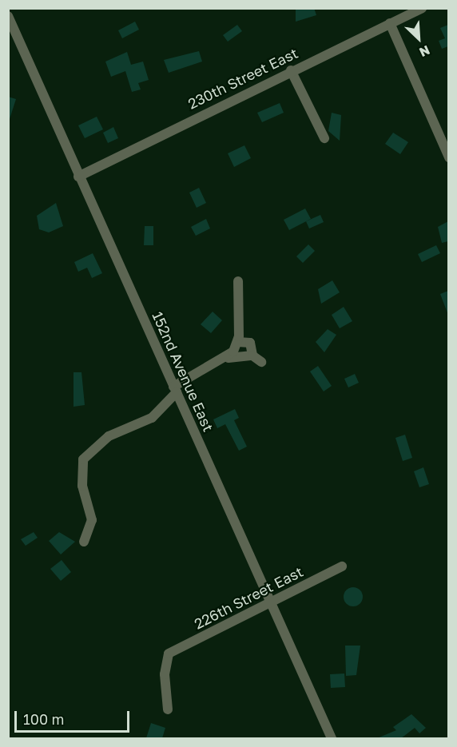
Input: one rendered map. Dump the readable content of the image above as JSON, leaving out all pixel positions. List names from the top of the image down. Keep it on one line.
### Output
{"streets":{"street":["230th Street East","152nd Avenue East","226th Street East"]},"crossings":[["230th Street East","152nd Avenue East"],["152nd Avenue East","226th Street East"]],"scale_bar":"100 m","north":"bottom right"}
